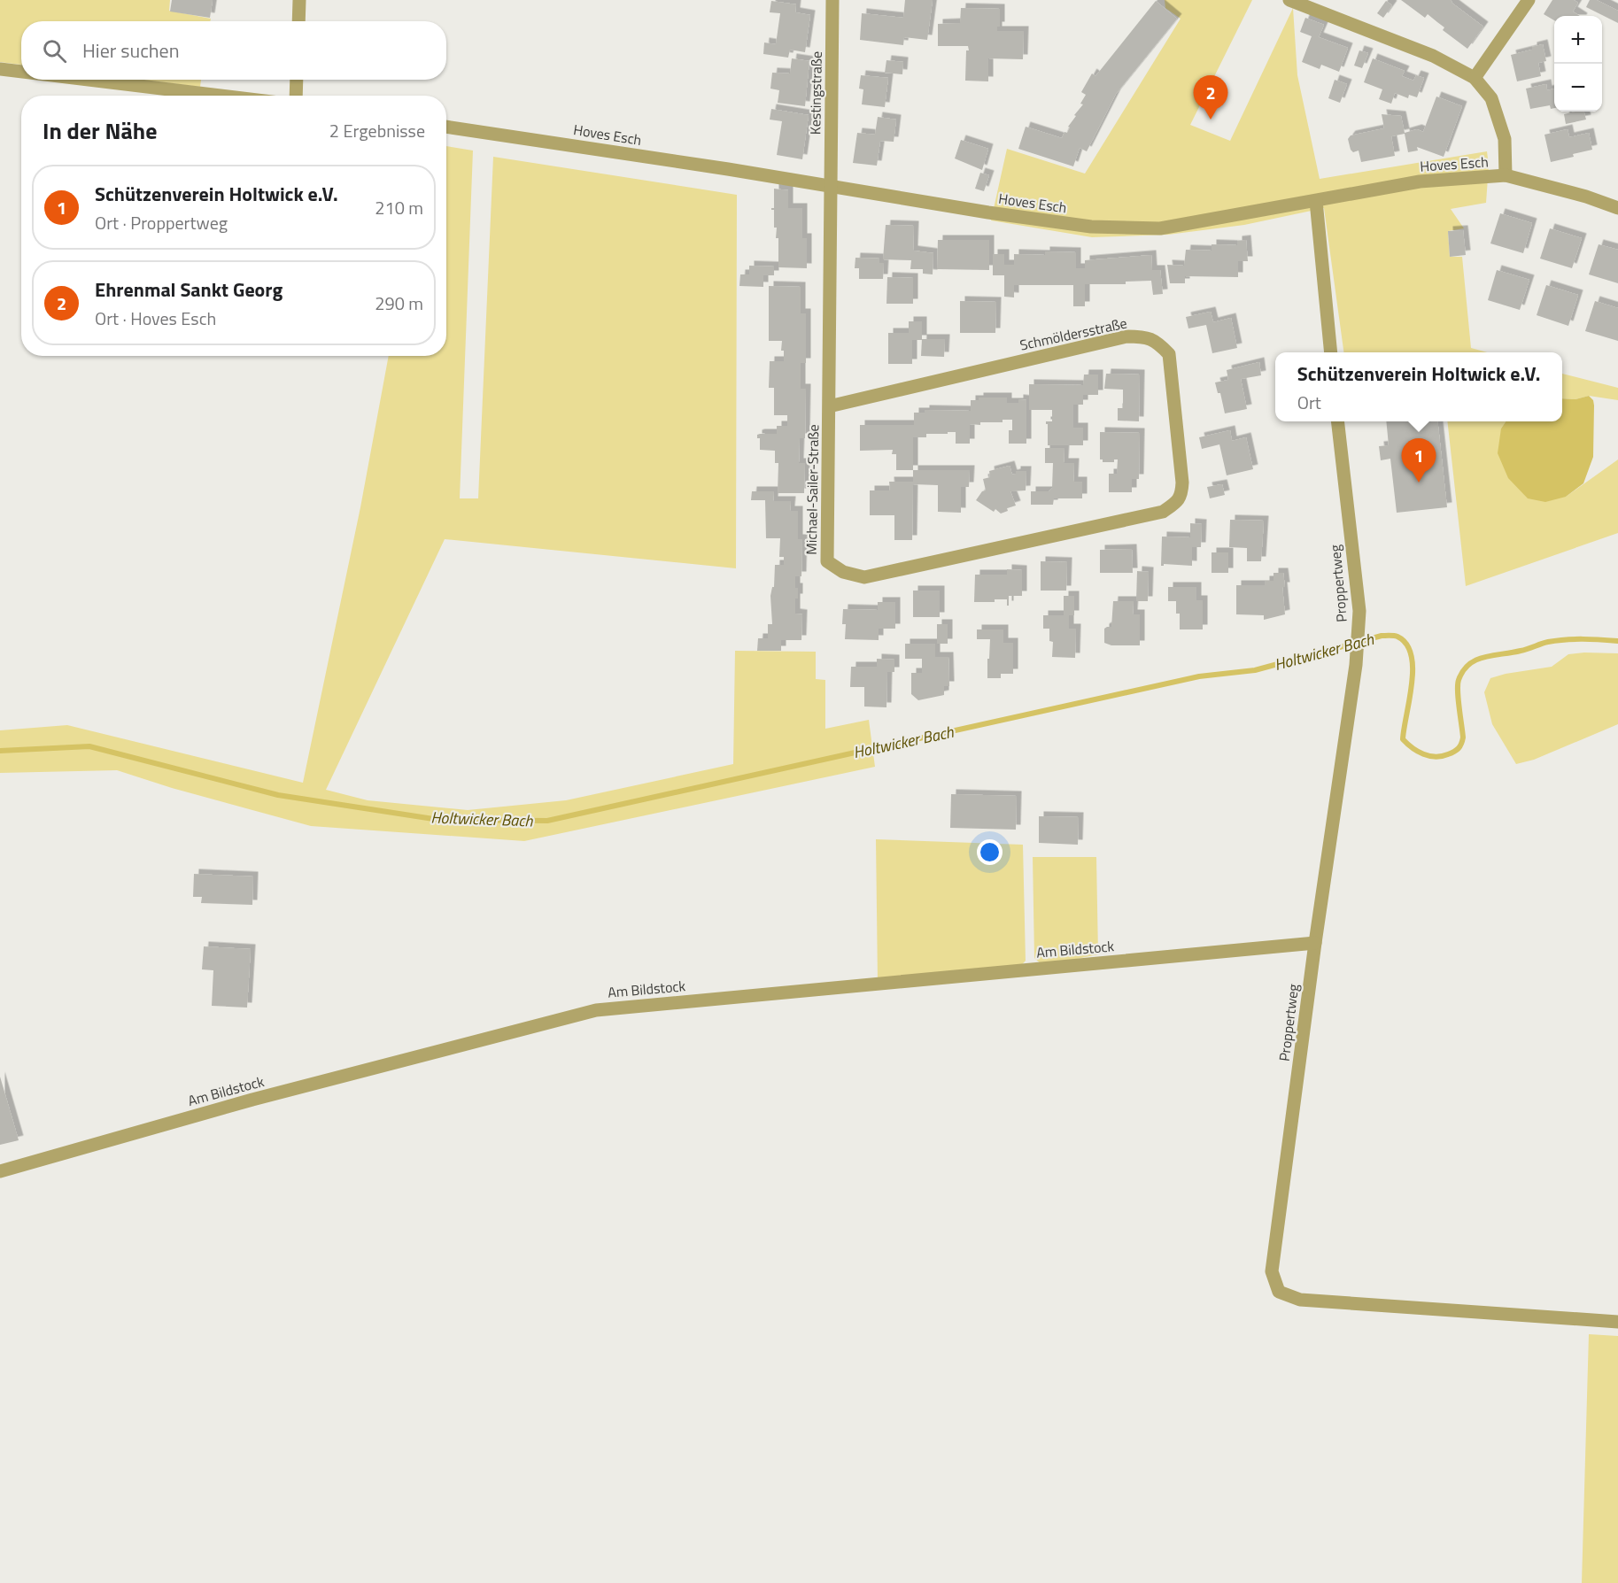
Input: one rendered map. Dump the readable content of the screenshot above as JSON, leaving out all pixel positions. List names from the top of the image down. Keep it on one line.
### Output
{"streets":{"street":["Kestingstraße","Hoves Esch","Schmöldersstraße","Michael-Sailer-Straße","Proppertweg","Am Bildstock"]},"crossings":[["Kestingstraße","Hoves Esch"],["Kestingstraße","Michael-Sailer-Straße"],["Hoves Esch","Michael-Sailer-Straße"],["Schmöldersstraße","Michael-Sailer-Straße"],["Proppertweg","Am Bildstock"]],"water":["Holtwicker Bach"],"page":{"map_buttons":["+","−"],"search":"Hier suchen","pins":["2","1"],"heading":["In der Nähe","2 Ergebnisse"],"list":[{"mark":"1","name":"Schützenverein Holtwick e.V.","note":"Ort · Proppertweg","value":"210 m"},{"mark":"2","name":"Ehrenmal Sankt Georg","note":"Ort · Hoves Esch","value":"290 m"}],"popup":["Schützenverein Holtwick e.V.","Ort"]}}
